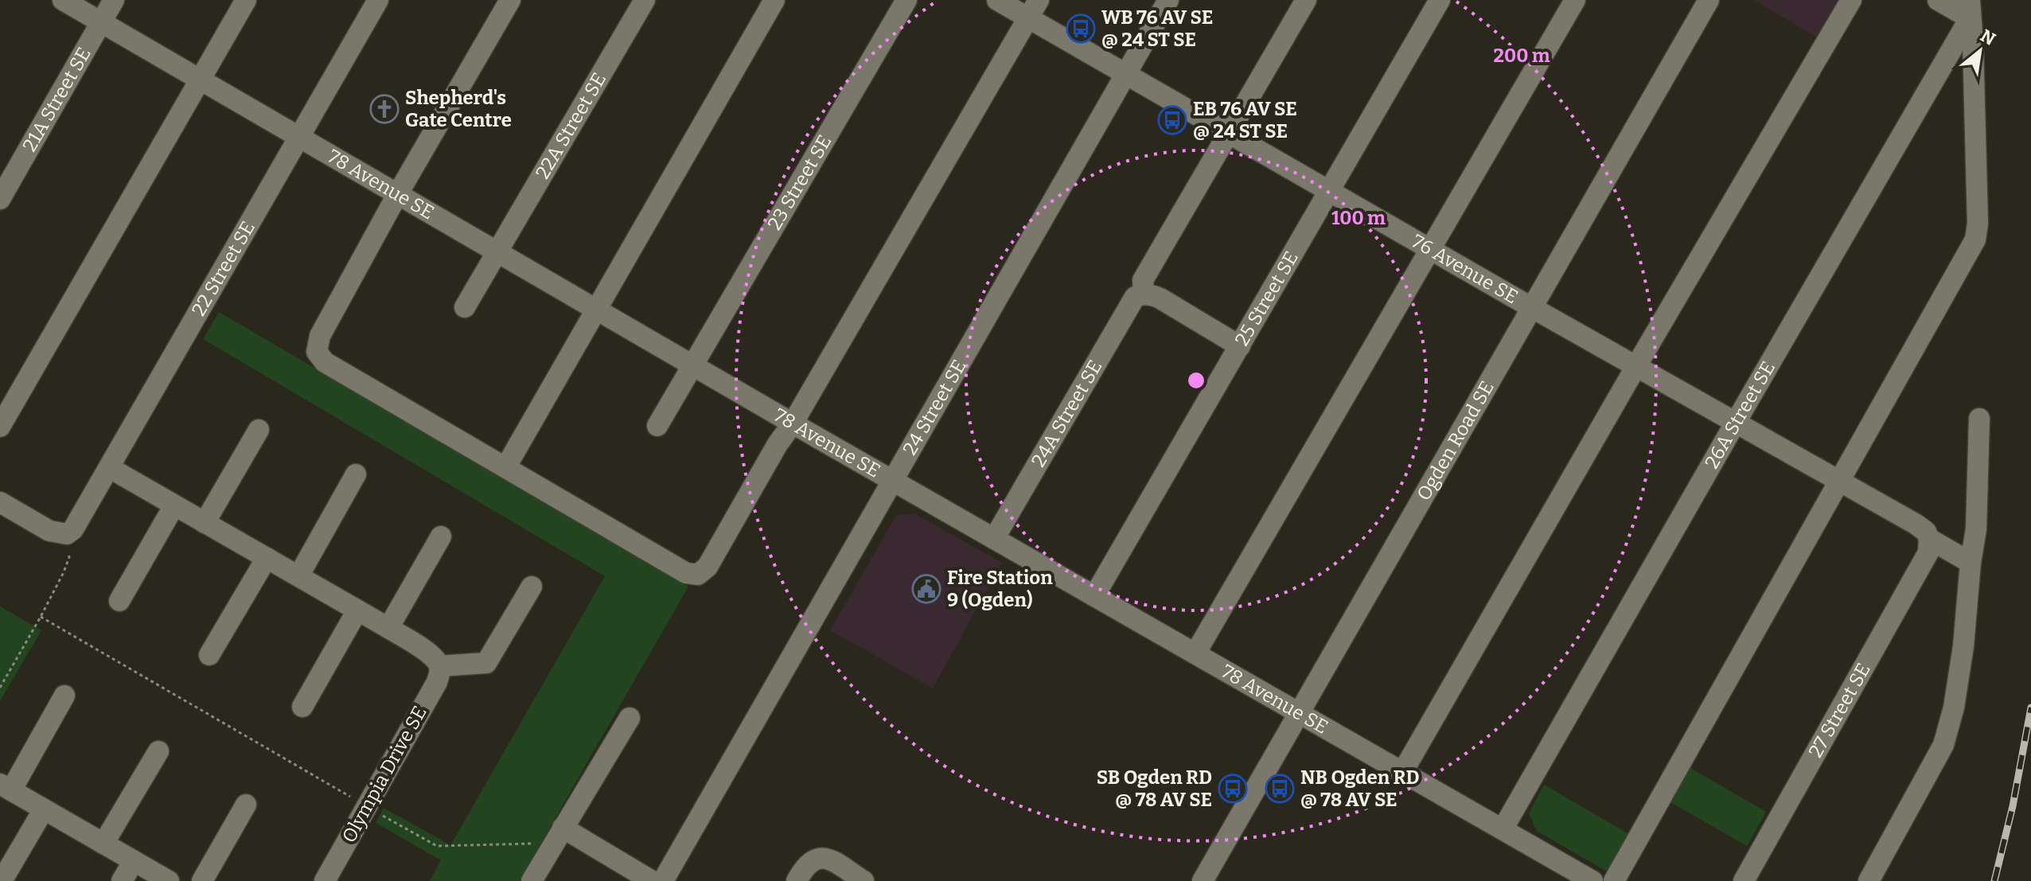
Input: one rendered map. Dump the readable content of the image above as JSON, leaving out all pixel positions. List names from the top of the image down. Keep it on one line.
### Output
{"streets":{"street":["21A Street SE","22A Street SE","23 Street SE","78 Avenue SE","22 Street SE","76 Avenue SE","25 Street SE","24 Street SE","24A Street SE","26A Street SE","Ogden Road SE","27 Street SE","Olympia Drive SE"]},"crossings":[["21A Street SE","78 Avenue SE"],["22A Street SE","78 Avenue SE"],["23 Street SE","78 Avenue SE"],["78 Avenue SE","22 Street SE"],["78 Avenue SE","25 Street SE"],["78 Avenue SE","24 Street SE"],["78 Avenue SE","24A Street SE"],["78 Avenue SE","26A Street SE"],["78 Avenue SE","Ogden Road SE"],["76 Avenue SE","25 Street SE"],["76 Avenue SE","24 Street SE"],["76 Avenue SE","26A Street SE"],["76 Avenue SE","Ogden Road SE"],["76 Avenue SE","27 Street SE"]],"places":{"bus stop":["WB 76 AV SE @ 24 ST SE","EB 76 AV SE @ 24 ST SE","SB Ogden RD @ 78 AV SE","NB Ogden RD @ 78 AV SE"],"church":["Shepherd's Gate Centre"],"public building":["Fire Station 9 (Ogden)"]},"north":"top right","rings":["200 m","100 m"]}
